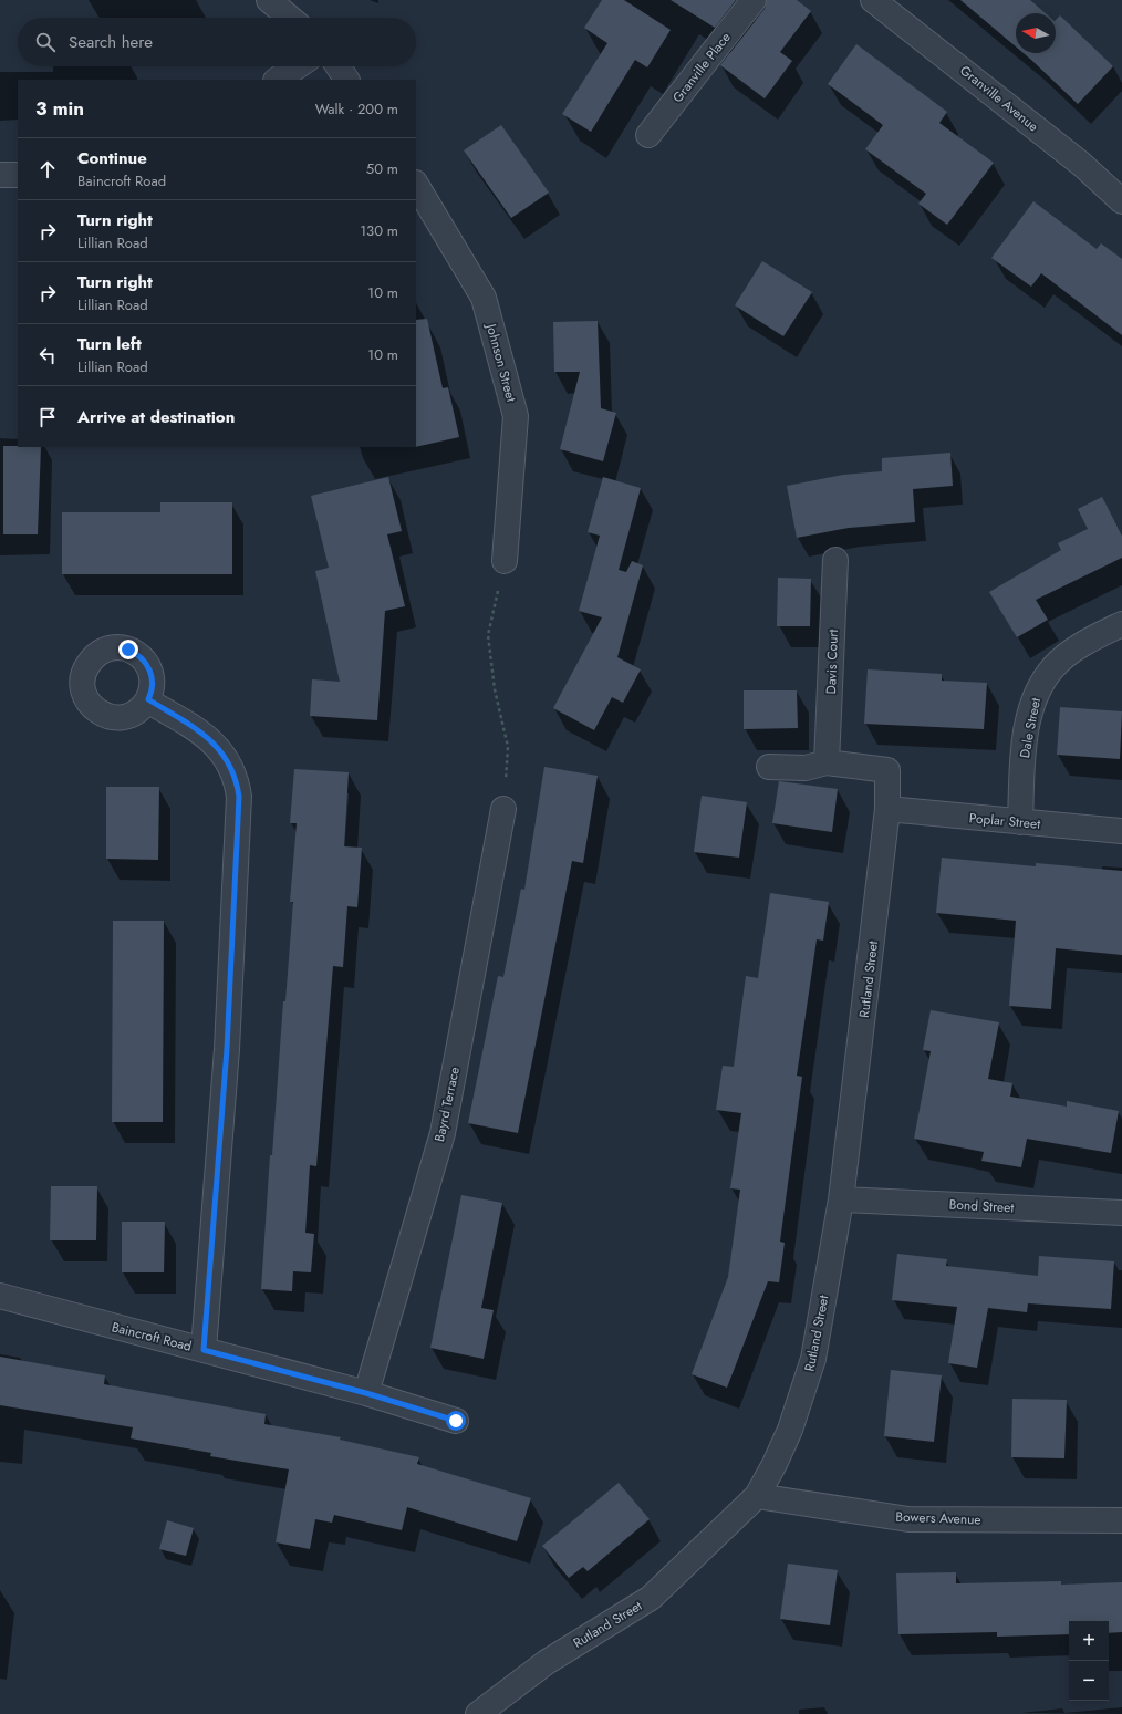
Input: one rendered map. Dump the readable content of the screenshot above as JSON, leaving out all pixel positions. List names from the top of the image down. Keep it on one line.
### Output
{"streets":{"street":["Granville Place","Granville Avenue","Johnson Street","Davis Court","Dale Street","Poplar Street","Rutland Street","Bayrd Terrace","Bond Street","Baincroft Road","Bowers Avenue"]},"crossings":[["Davis Court","Rutland Street"],["Dale Street","Poplar Street"],["Poplar Street","Rutland Street"],["Rutland Street","Bond Street"],["Rutland Street","Bowers Avenue"],["Bayrd Terrace","Baincroft Road"]],"north":"left","page":{"search":"Search here","heading":["3 min","Walk · 200 m"],"list":[["Continue","Baincroft Road","50 m"],["Turn right","Lillian Road","130 m"],["Turn right","Lillian Road","10 m"],["Turn left","Lillian Road","10 m"],"Arrive at destination"],"map_buttons":["+","−"]}}
